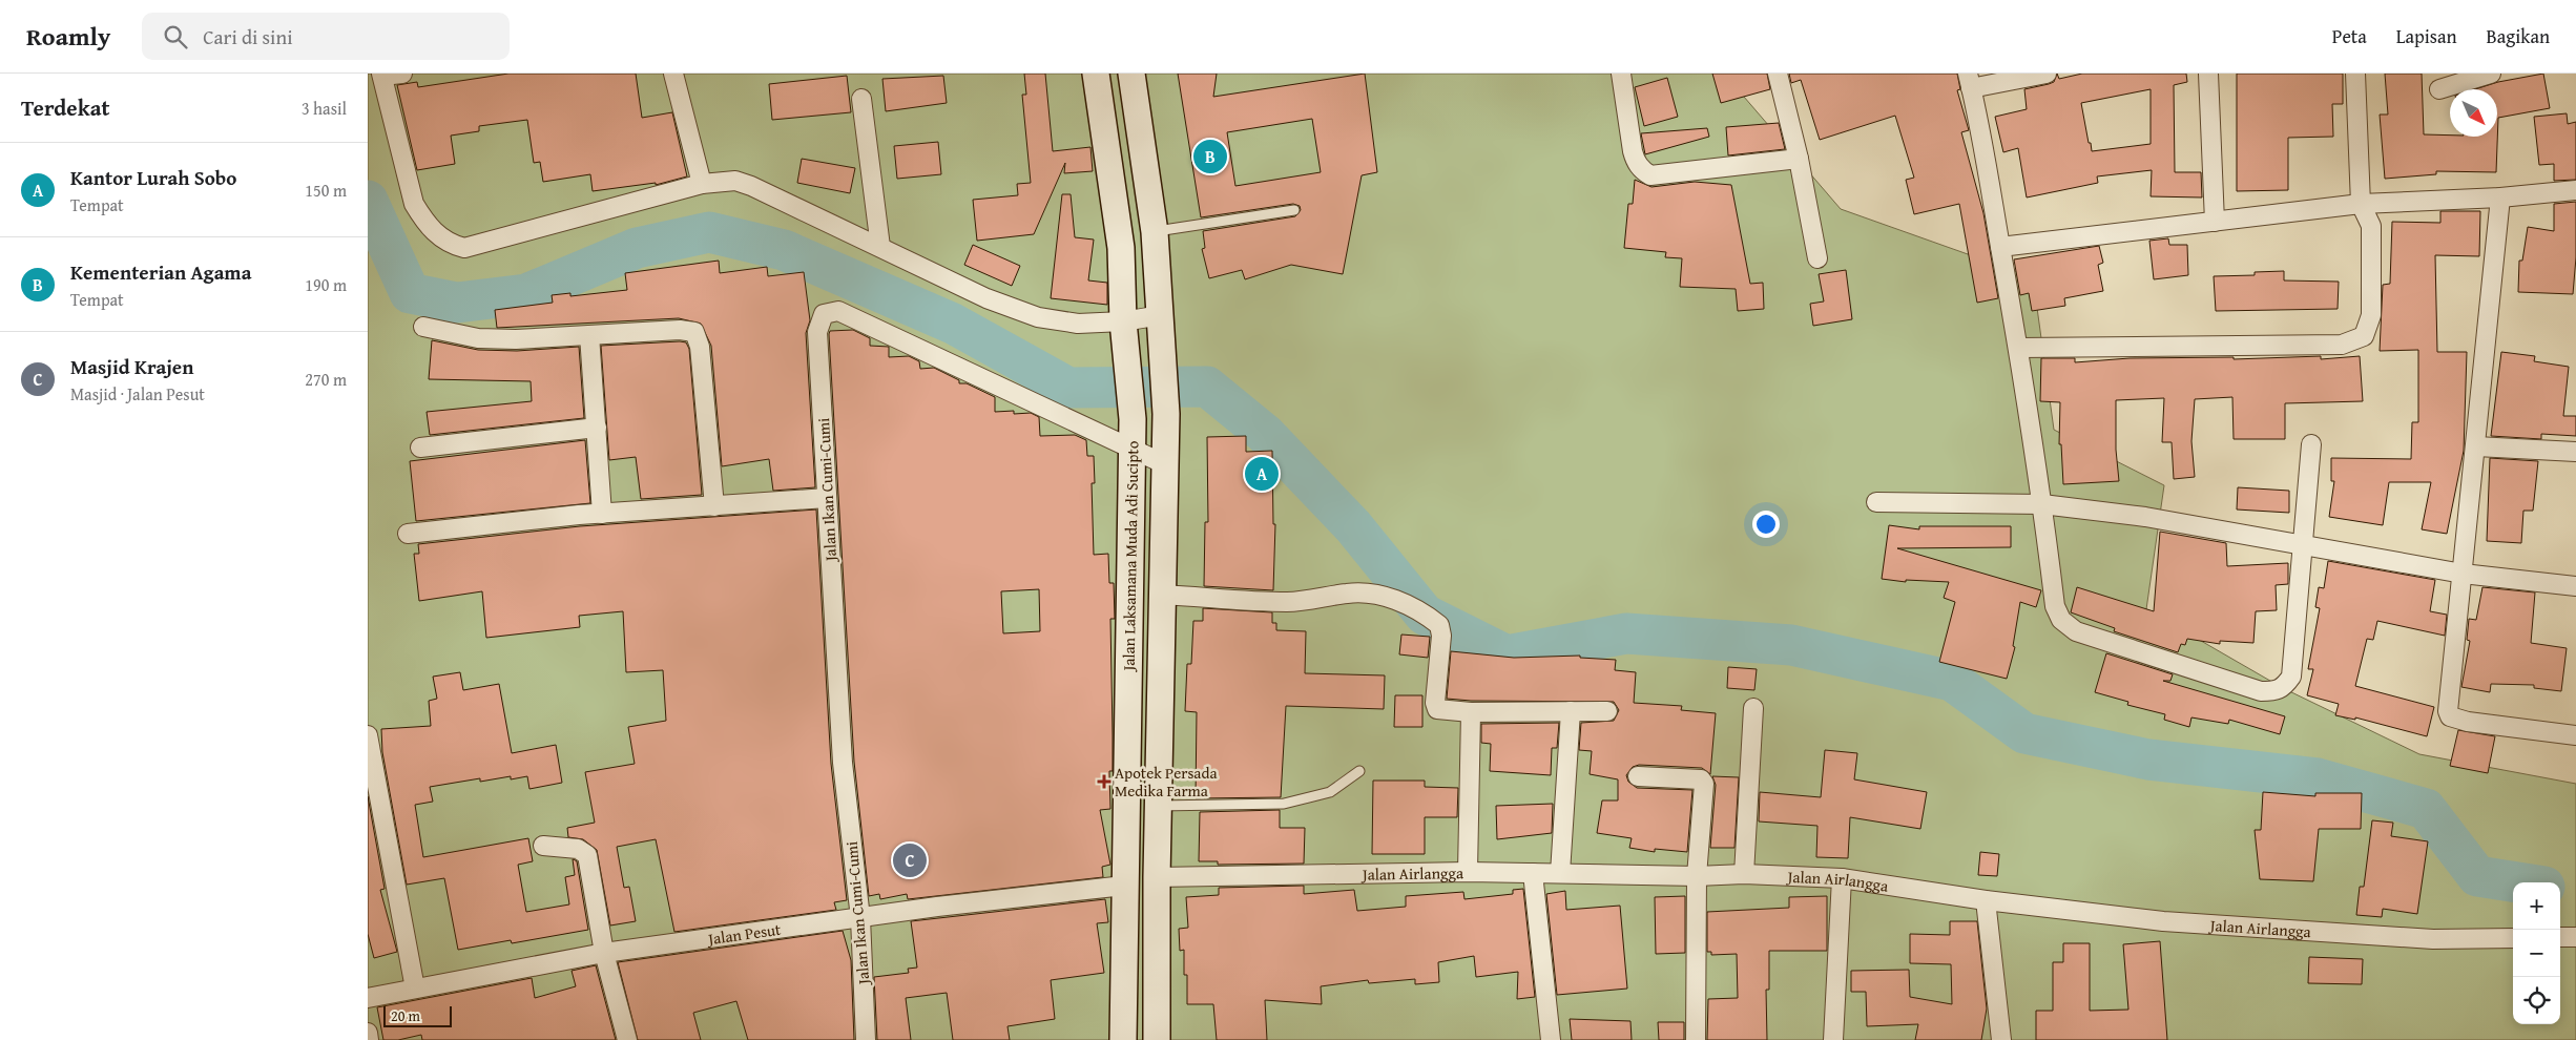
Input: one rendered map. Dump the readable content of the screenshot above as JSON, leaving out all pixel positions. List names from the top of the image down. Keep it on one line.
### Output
{"streets":{"main road":["Jalan Laksamana Muda Adi Sucipto"],"street":["Jalan Ikan Cumi-Cumi","Jalan Airlangga","Jalan Pesut"]},"crossings":[["Jalan Ikan Cumi-Cumi","Jalan Laksamana Muda Adi Sucipto"],["Jalan Ikan Cumi-Cumi","Jalan Pesut"],["Jalan Laksamana Muda Adi Sucipto","Jalan Airlangga"],["Jalan Laksamana Muda Adi Sucipto","Jalan Pesut"]],"places":{"health":["Apotek Persada Medika Farma"]},"scale_bar":"20 m","north":"bottom right","page":{"header":"Roamly","search":"Cari di sini","nav":["Peta","Lapisan","Bagikan"],"heading":["Terdekat","3 hasil"],"pins":["B","A","C"],"list":[{"mark":"A","name":"Kantor Lurah Sobo","note":"Tempat","value":"150 m"},{"mark":"B","name":"Kementerian Agama","note":"Tempat","value":"190 m"},{"mark":"C","name":"Masjid Krajen","note":"Masjid · Jalan Pesut","value":"270 m"}],"map_buttons":["+","−"],"scale":"20 m"}}
